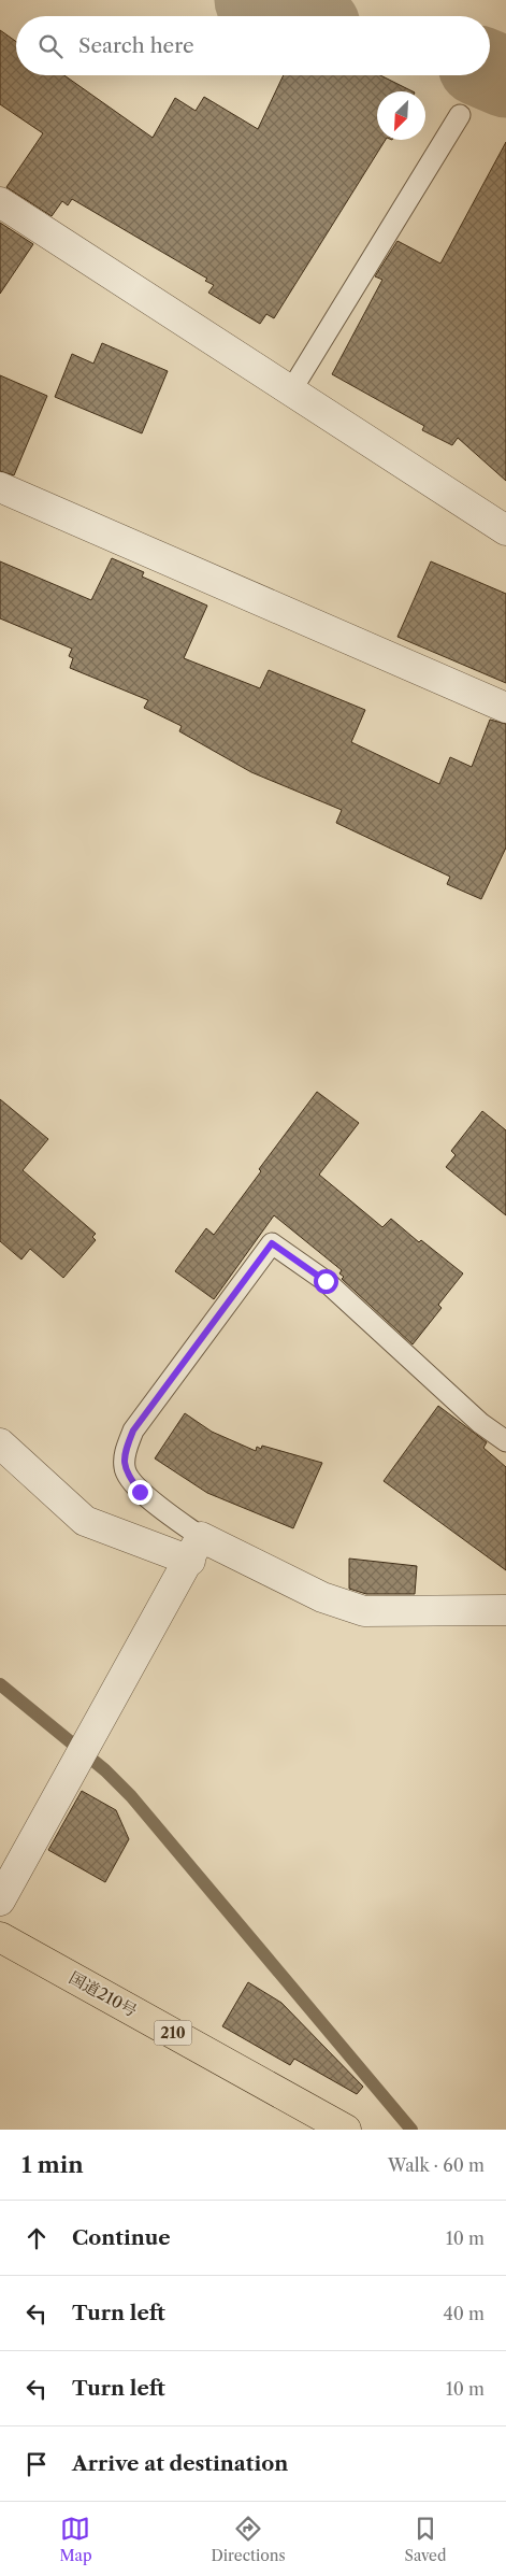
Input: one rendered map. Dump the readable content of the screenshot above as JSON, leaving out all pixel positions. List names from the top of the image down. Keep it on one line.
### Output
{"streets":{"highway":["国道210号","210"]},"north":"bottom left","page":{"search":"Search here","heading":["1 min","Walk · 60 m"],"list":[["Continue","10 m"],["Turn left","40 m"],["Turn left","10 m"],"Arrive at destination"],"nav":["Map","Directions","Saved"]}}
